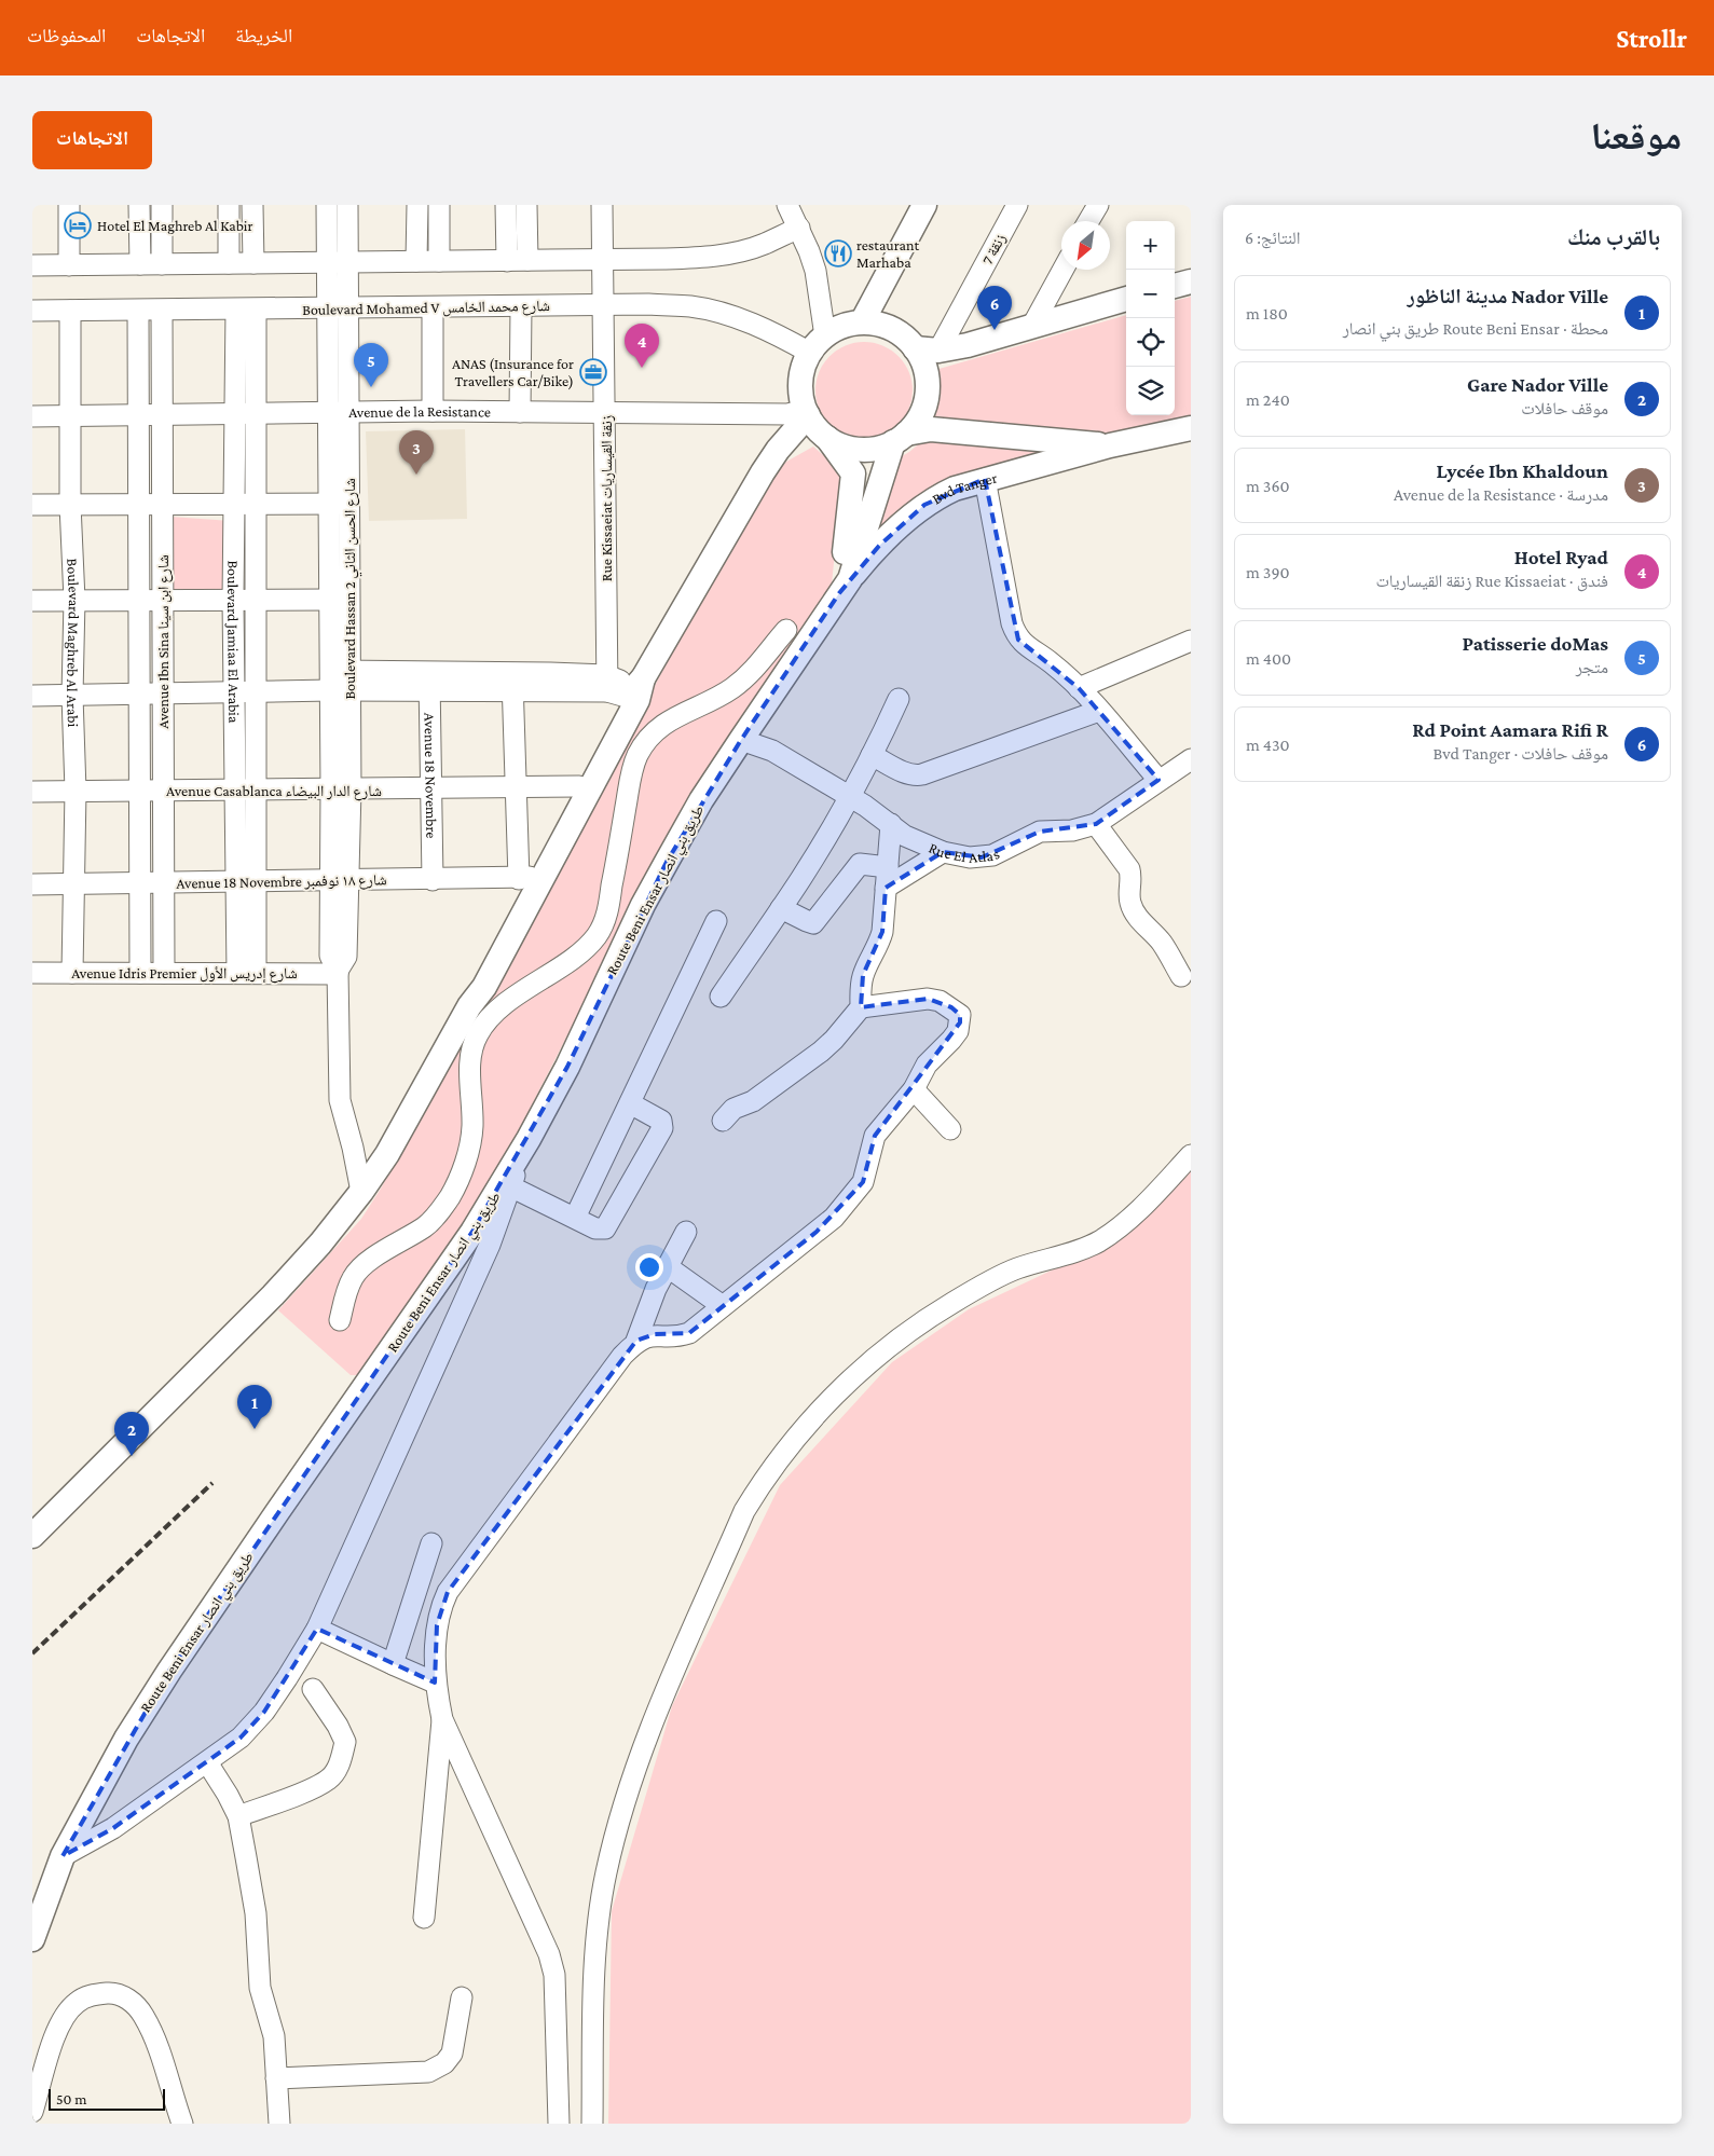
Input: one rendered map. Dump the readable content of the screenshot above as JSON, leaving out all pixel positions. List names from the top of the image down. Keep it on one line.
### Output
{"streets":{"main road":["Bvd Tanger","Route Beni Ensar طريق بني انصار"],"street":["زنقة 7","Boulevard Mohamed V شارع محمد الخامس","Avenue de la Resistance","Rue Kissaeiat زنقة القيساريات","Boulevard Hassan 2 شارع الحسن الثاني","Boulevard Maghreb Al Arabi","Avenue Ibn Sina شارع ابن سينا","Boulevard Jamiaa El Arabia","Avenue 18 Novembre","Avenue Casablanca شارع الدار البيضاء","Rue El Atlas","Avenue 18 Novembre شارع ١٨ نوفمبر","Avenue Idris Premier شارع إدريس الأول"]},"crossings":[["Boulevard Mohamed V شارع محمد الخامس","Avenue de la Resistance"],["Boulevard Mohamed V شارع محمد الخامس","Bvd Tanger"],["Boulevard Mohamed V شارع محمد الخامس","Rue Kissaeiat زنقة القيساريات"],["Boulevard Mohamed V شارع محمد الخامس","Boulevard Hassan 2 شارع الحسن الثاني"],["Boulevard Mohamed V شارع محمد الخامس","Boulevard Maghreb Al Arabi"],["Boulevard Mohamed V شارع محمد الخامس","Avenue Ibn Sina شارع ابن سينا"],["Boulevard Mohamed V شارع محمد الخامس","Boulevard Jamiaa El Arabia"],["Boulevard Mohamed V شارع محمد الخامس","Route Beni Ensar طريق بني انصار"],["Avenue de la Resistance","Bvd Tanger"],["Avenue de la Resistance","Rue Kissaeiat زنقة القيساريات"],["Avenue de la Resistance","Boulevard Hassan 2 شارع الحسن الثاني"],["Avenue de la Resistance","Boulevard Maghreb Al Arabi"],["Avenue de la Resistance","Avenue Ibn Sina شارع ابن سينا"],["Avenue de la Resistance","Boulevard Jamiaa El Arabia"],["Avenue de la Resistance","Route Beni Ensar طريق بني انصار"],["Bvd Tanger","Route Beni Ensar طريق بني انصار"],["Boulevard Hassan 2 شارع الحسن الثاني","Avenue Casablanca شارع الدار البيضاء"],["Boulevard Hassan 2 شارع الحسن الثاني","Avenue 18 Novembre شارع ١٨ نوفمبر"],["Boulevard Hassan 2 شارع الحسن الثاني","Avenue Idris Premier شارع إدريس الأول"],["Boulevard Maghreb Al Arabi","Avenue Casablanca شارع الدار البيضاء"],["Boulevard Maghreb Al Arabi","Avenue 18 Novembre شارع ١٨ نوفمبر"],["Boulevard Maghreb Al Arabi","Avenue Idris Premier شارع إدريس الأول"],["Avenue Ibn Sina شارع ابن سينا","Avenue Casablanca شارع الدار البيضاء"],["Avenue Ibn Sina شارع ابن سينا","Avenue 18 Novembre شارع ١٨ نوفمبر"],["Avenue Ibn Sina شارع ابن سينا","Avenue Idris Premier شارع إدريس الأول"],["Boulevard Jamiaa El Arabia","Avenue Casablanca شارع الدار البيضاء"],["Boulevard Jamiaa El Arabia","Avenue 18 Novembre شارع ١٨ نوفمبر"],["Boulevard Jamiaa El Arabia","Avenue Idris Premier شارع إدريس الأول"],["Avenue 18 Novembre","Avenue Casablanca شارع الدار البيضاء"],["Avenue 18 Novembre","Avenue 18 Novembre شارع ١٨ نوفمبر"],["Rue El Atlas","Route Beni Ensar طريق بني انصار"]],"places":{"hotel":["Hotel El Maghreb Al Kabir"],"restaurant":["restaurant Marhaba"],"office":["ANAS (Insurance for Travellers Car/Bike)"]},"scale_bar":"50 m","north":"bottom left","page":{"header":"Strollr","nav":["الخريطة","الاتجاهات","المحفوظات"],"title":"موقعنا","buttons":"الاتجاهات","heading":["بالقرب منك","النتائج: 6"],"map_buttons":["+","−"],"list":[{"mark":"1","name":"Nador Ville مدينة الناظور","note":"محطة · Route Beni Ensar طريق بني انصار","value":"180 m"},{"mark":"2","name":"Gare Nador Ville","note":"موقف حافلات","value":"240 m"},{"mark":"3","name":"Lycée Ibn Khaldoun","note":"مدرسة · Avenue de la Resistance","value":"360 m"},{"mark":"4","name":"Hotel Ryad","note":"فندق · Rue Kissaeiat زنقة القيساريات","value":"390 m"},{"mark":"5","name":"Patisserie doMas","note":"متجر","value":"400 m"},{"mark":"6","name":"Rd Point Aamara Rifi R","note":"موقف حافلات · Bvd Tanger","value":"430 m"}],"pins":["6","4","5","3","1","2"],"scale":"50 m"}}
